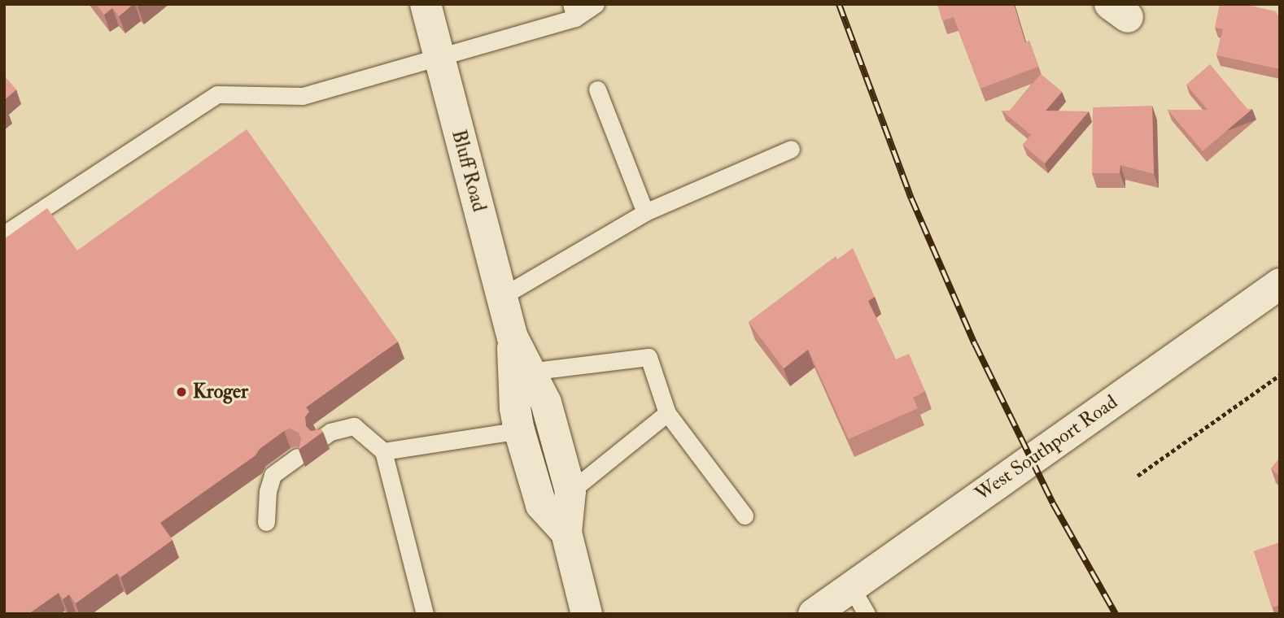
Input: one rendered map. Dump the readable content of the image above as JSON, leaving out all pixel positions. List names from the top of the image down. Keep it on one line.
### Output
{"streets":{"main road":["Bluff Road","West Southport Road"]},"places":["Kroger"]}
